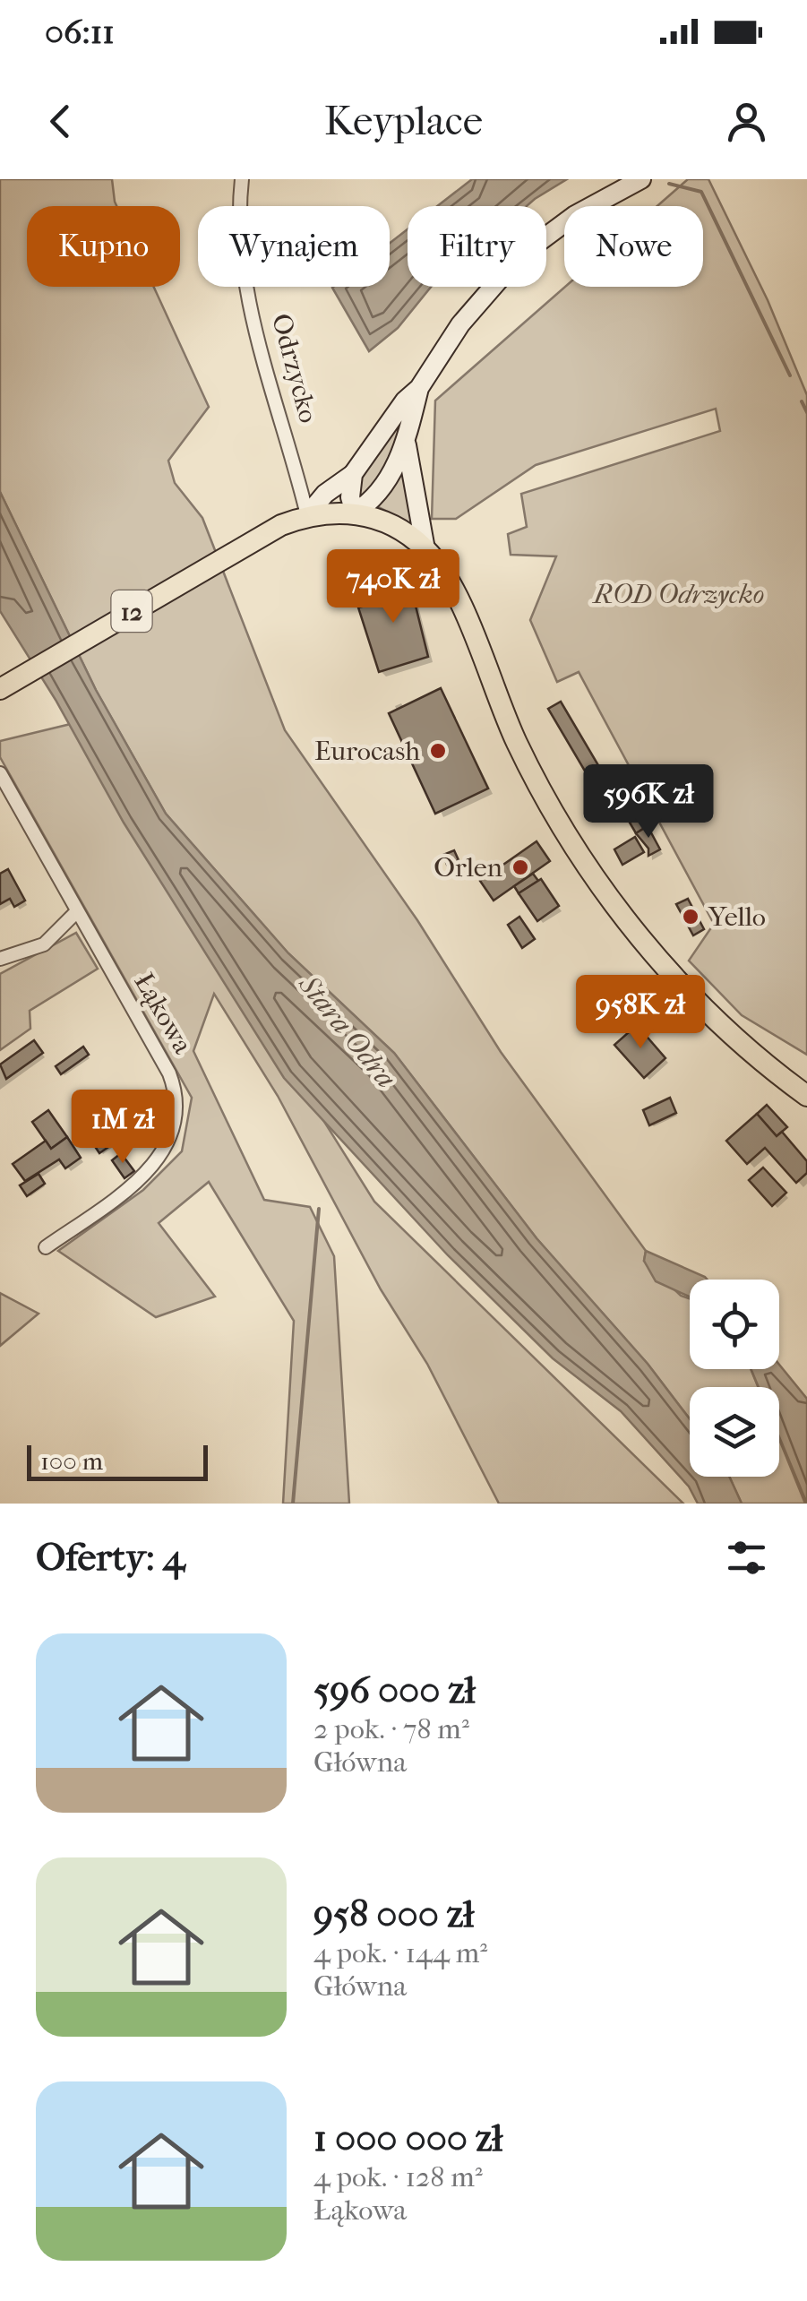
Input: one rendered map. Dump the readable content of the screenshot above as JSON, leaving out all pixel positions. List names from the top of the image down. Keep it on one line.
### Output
{"streets":{"main road":["12"],"street":["Odrzycko","Łąkowa"]},"crossings":[["Odrzycko","12"]],"water":["Stara Odra"],"parks":["ROD Odrzycko"],"places":["Eurocash","Orlen","Yello"],"scale_bar":"100 m","page":{"status":"06:11","header":"Keyplace","chip":["Kupno","Wynajem","Filtry","Nowe"],"price":["740K zł","596K zł","958K zł","1M zł"],"scale":"100 m","heading":"Oferty: 4","list":[{"name":"596 000 zł","note":"2 pok. · 78 m² · Główna"},{"name":"958 000 zł","note":"4 pok. · 144 m² · Główna"},{"name":"1 000 000 zł","note":"4 pok. · 128 m² · Łąkowa"}]}}
